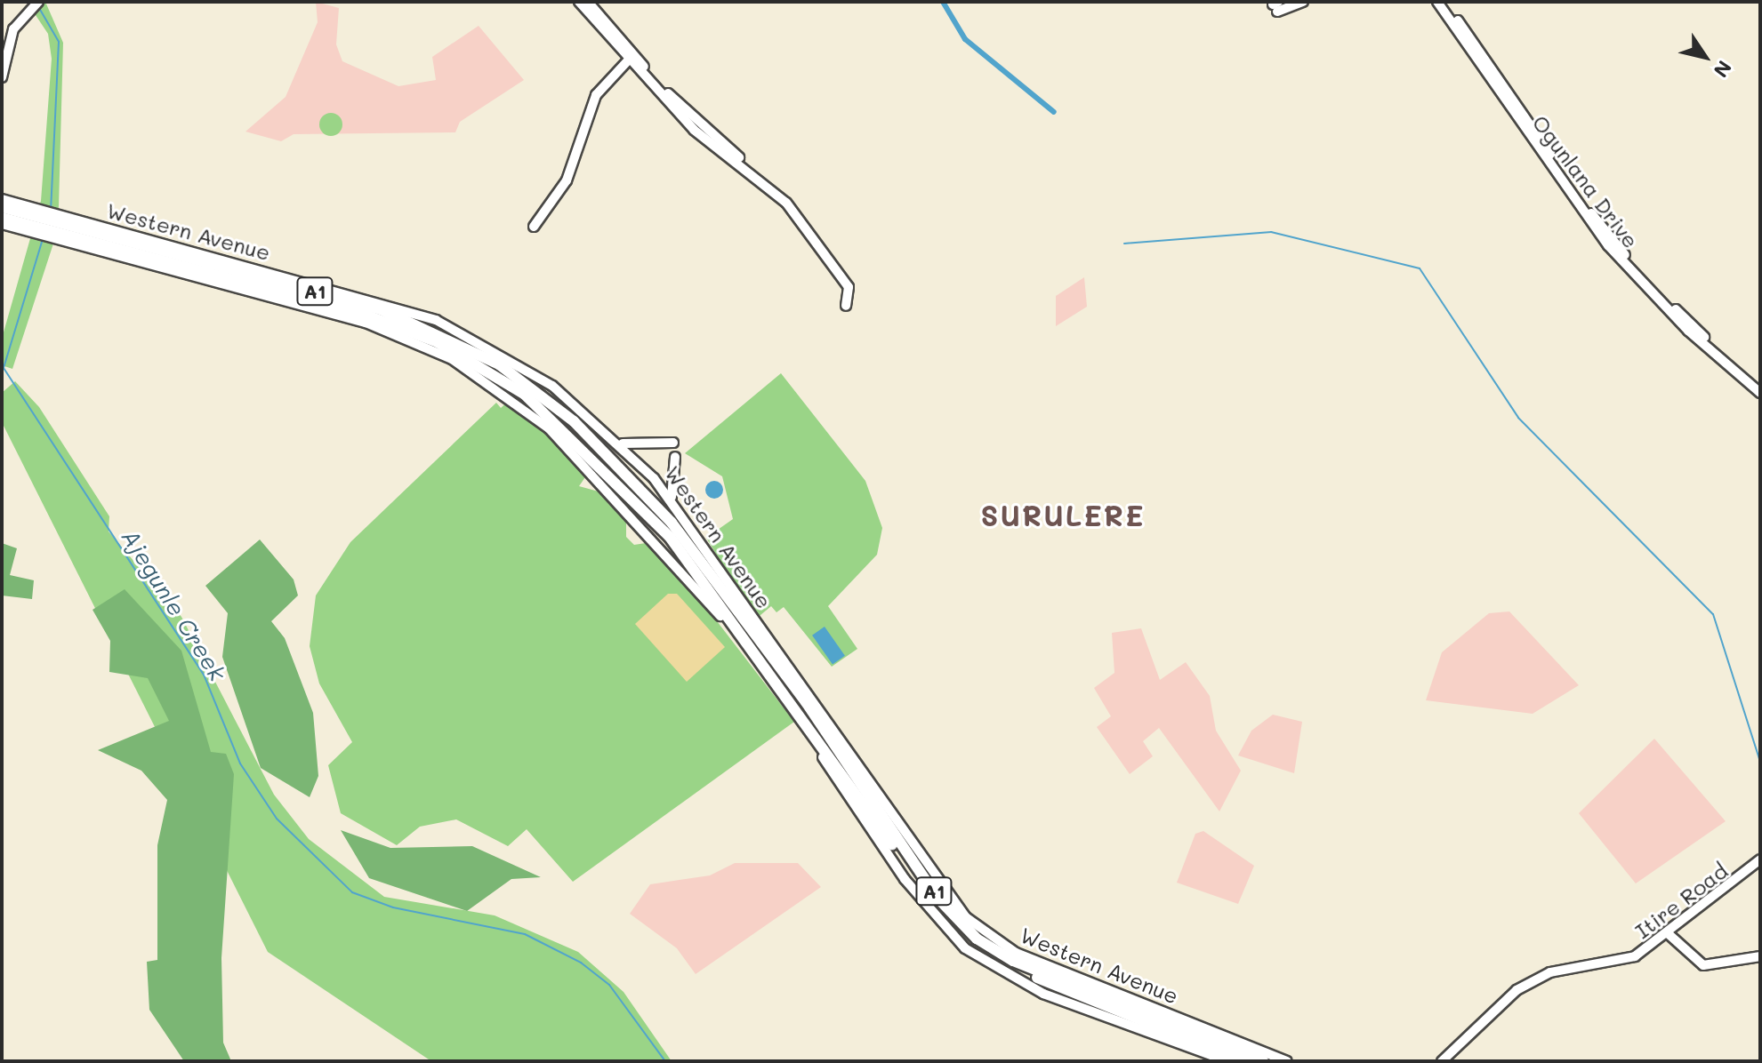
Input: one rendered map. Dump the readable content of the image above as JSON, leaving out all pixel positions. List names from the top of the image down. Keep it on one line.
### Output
{"streets":{"highway":["Western Avenue","A1"],"main road":["Ogunlana Drive","Itire Road"]},"districts":["SURULERE"],"water":["Ajegunle Creek"],"north":"bottom right"}
